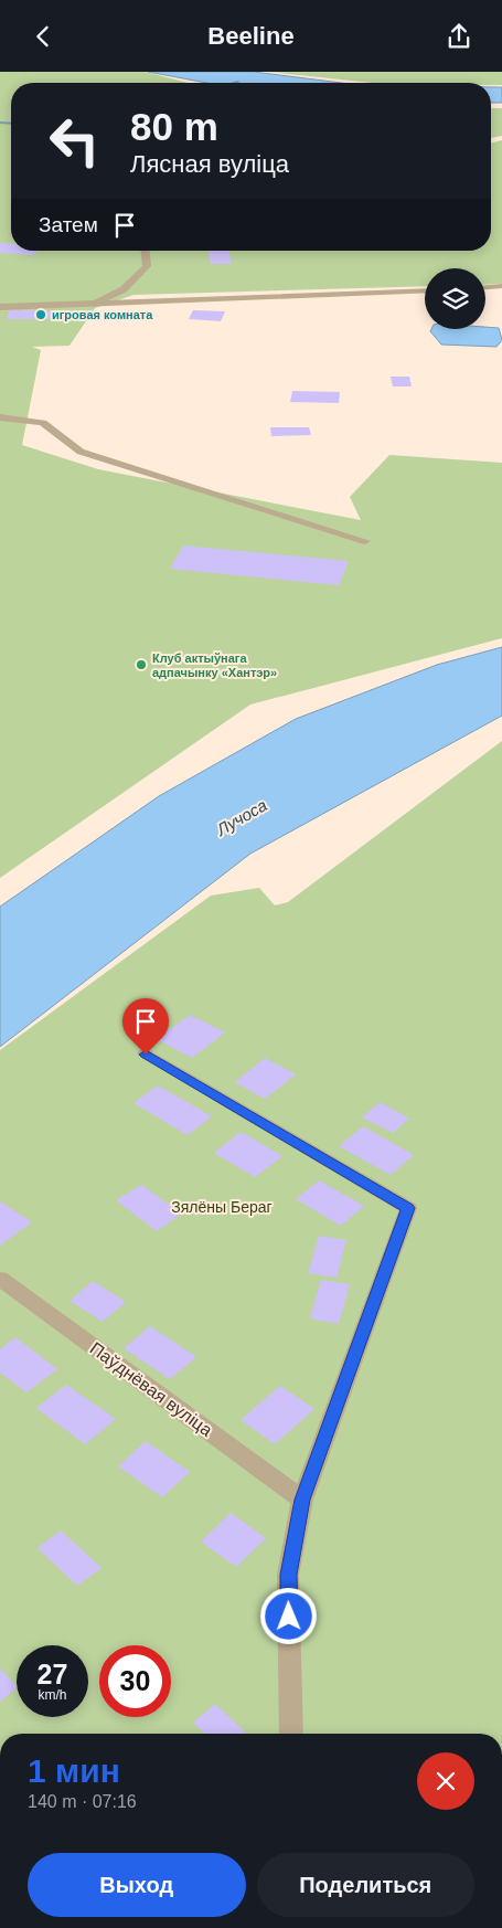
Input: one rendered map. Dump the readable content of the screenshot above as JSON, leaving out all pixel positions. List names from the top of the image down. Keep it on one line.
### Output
{"streets":{"street":["Паўднёвая вуліца"]},"water":["Лучоса"],"parks":["Зялёны Бераг"],"places":["игровая комната","Клуб актыўнага адпачынку «Хантэр»"],"page":{"header":"Beeline","turn":["80 m","Лясная вуліца"],"then":"Затем","speed":"27 km/h","limit":"30","heading":["1 мин","140 m · 07:16"],"buttons":["Выход","Поделиться"]}}
